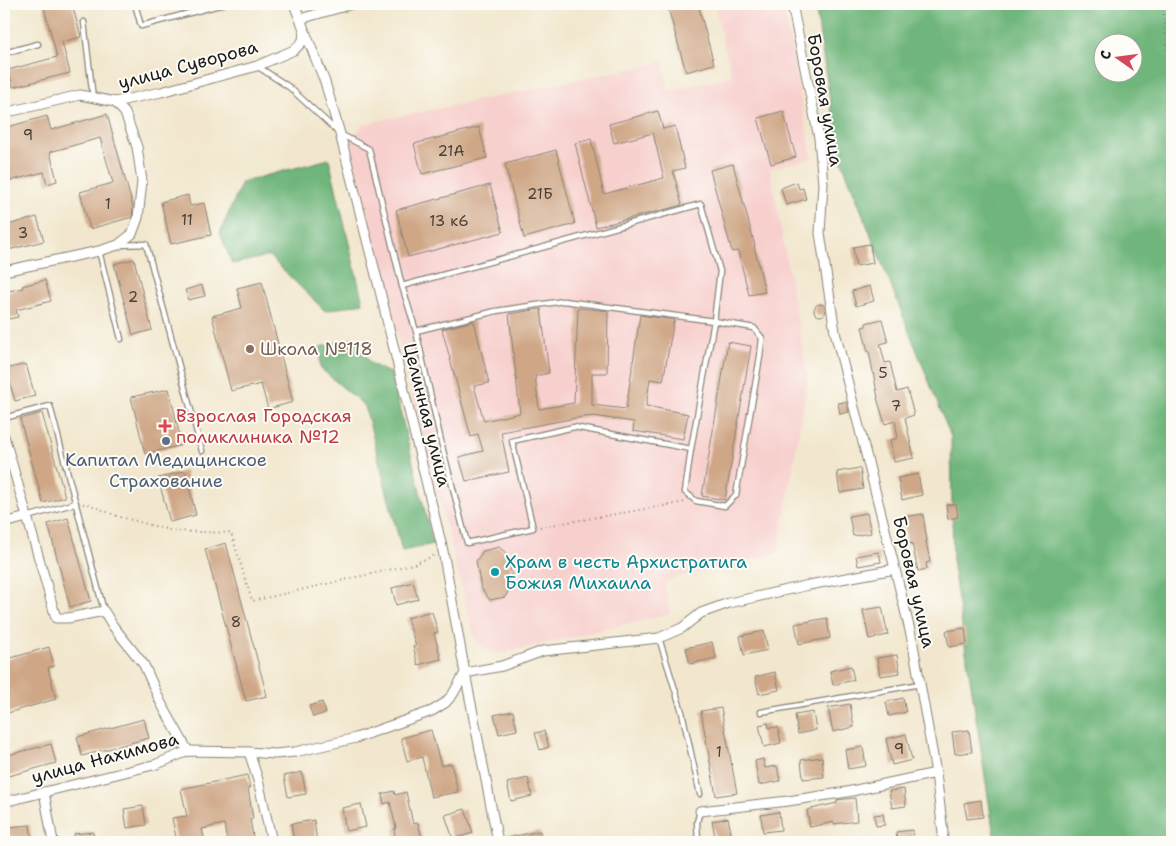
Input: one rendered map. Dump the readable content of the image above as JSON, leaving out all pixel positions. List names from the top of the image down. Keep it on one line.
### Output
{"streets":{"street":["улица Суворова","Боровая улица","Целинная улица","улица Нахимова"]},"crossings":[["улица Суворова","Целинная улица"],["Целинная улица","улица Нахимова"]],"places":{"other":["Школа №118","Капитал Медицинское Страхование","Храм в честь Архистратига Божия Михаила"],"health":["Взрослая Городская поликлиника №12"]},"house_numbers":["9","21А","21Б","1","11","13 к6","3","2","5","7","8","9","1"],"north":"left"}
